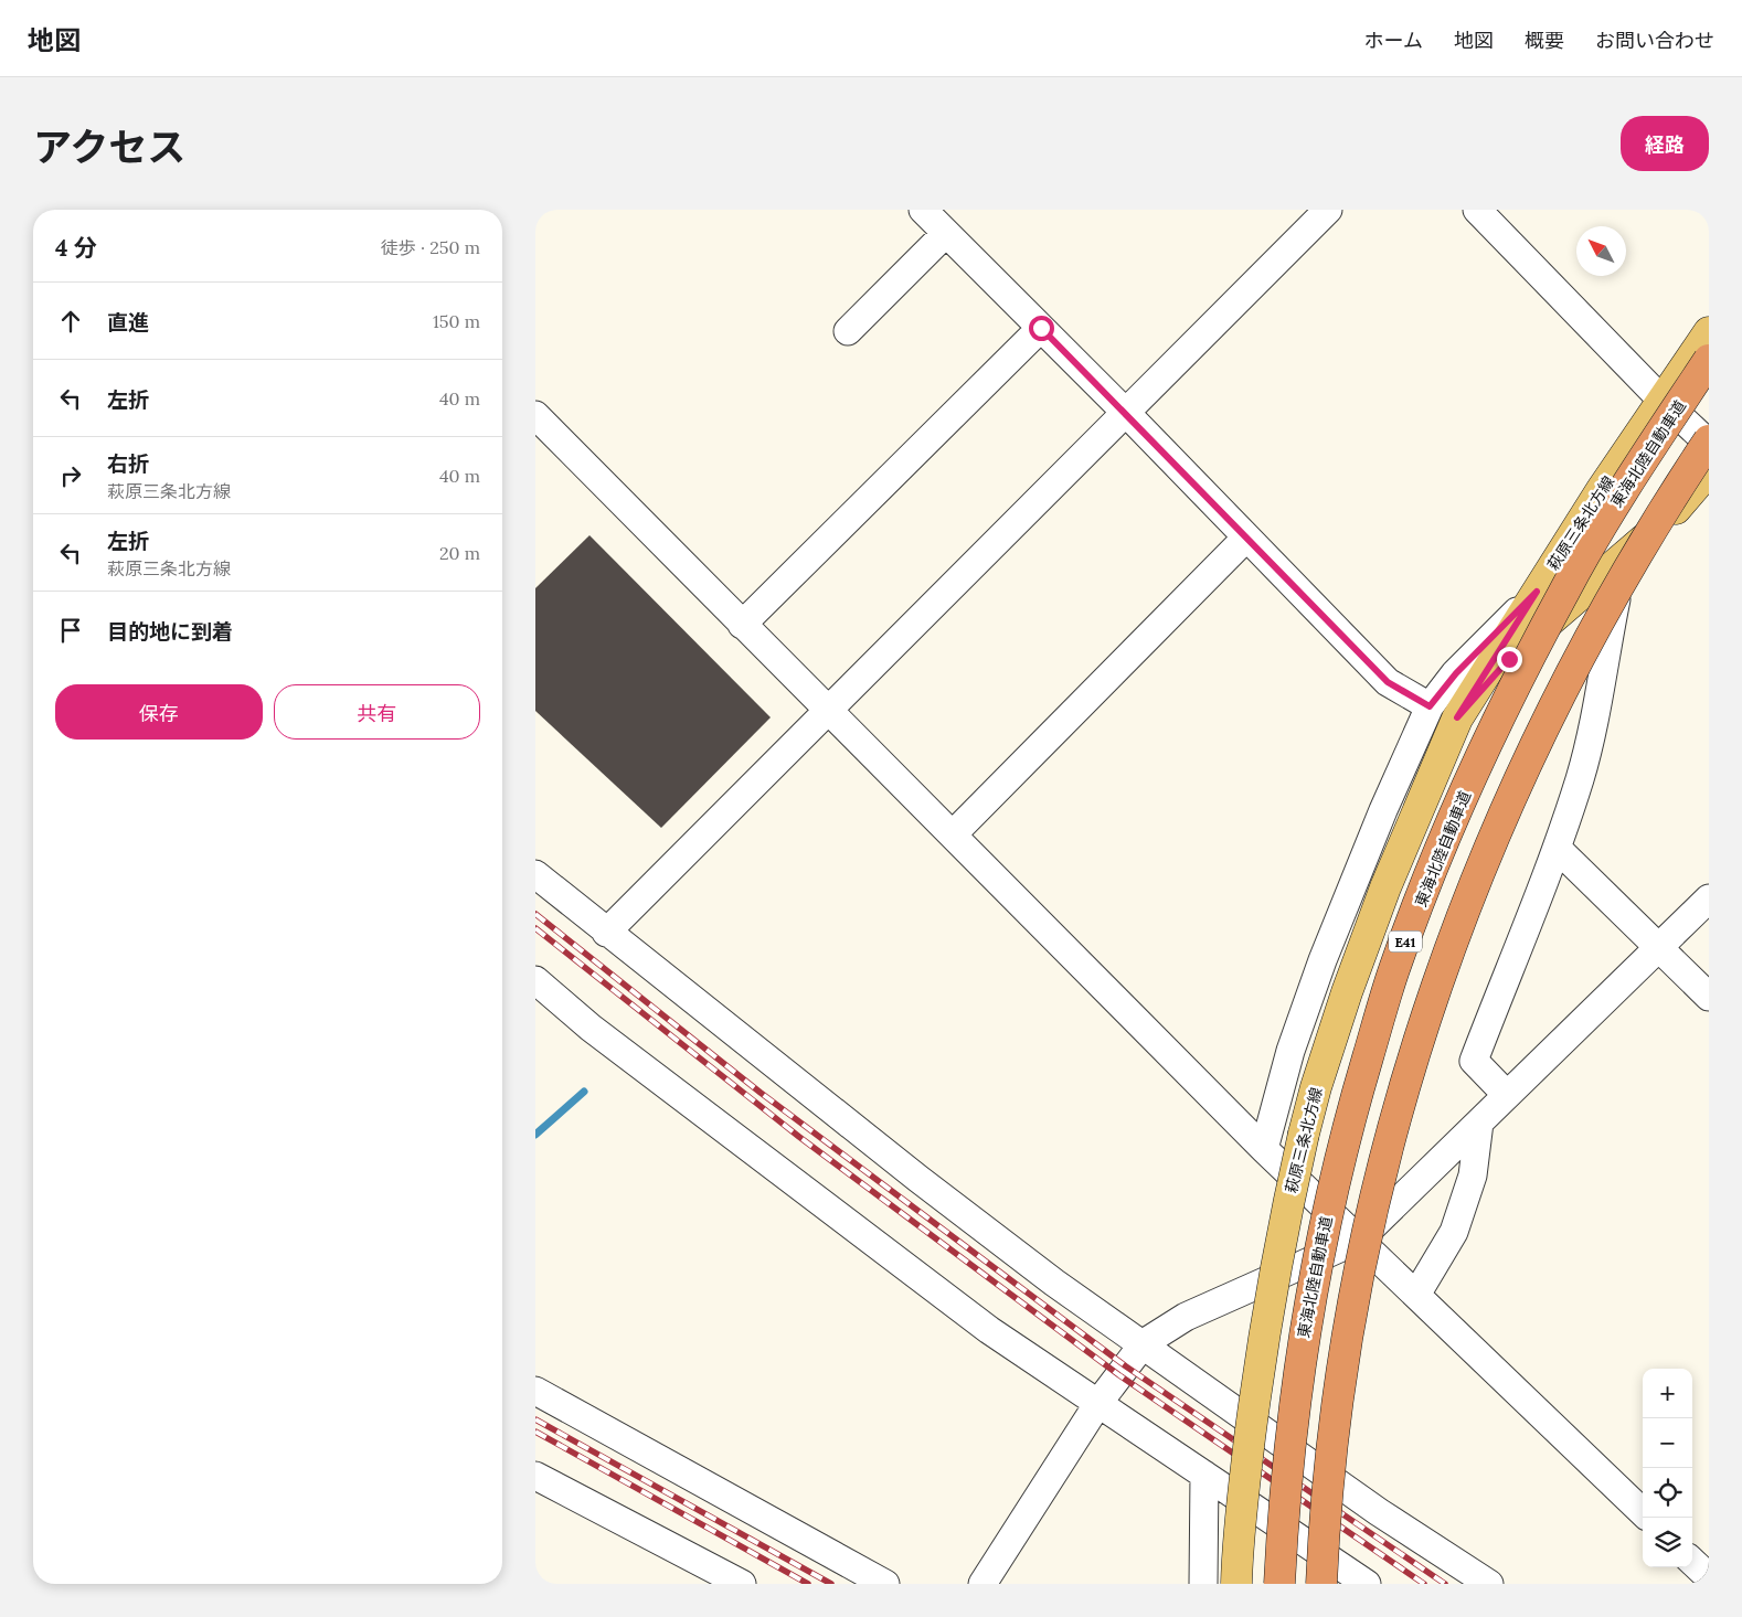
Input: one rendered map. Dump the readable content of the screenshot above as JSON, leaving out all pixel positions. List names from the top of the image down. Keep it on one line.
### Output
{"streets":{"highway":["東海北陸自動車道","E41"],"main road":["萩原三条北方線"]},"north":"top left","page":{"header":"地図","nav":["ホーム","地図","概要","お問い合わせ"],"title":"アクセス","buttons":["経路",["保存","共有"]],"heading":["4 分","徒歩 · 250 m"],"list":[["直進","150 m"],["左折","40 m"],["右折","萩原三条北方線","40 m"],["左折","萩原三条北方線","20 m"],"目的地に到着"],"map_buttons":["+","−"]}}
